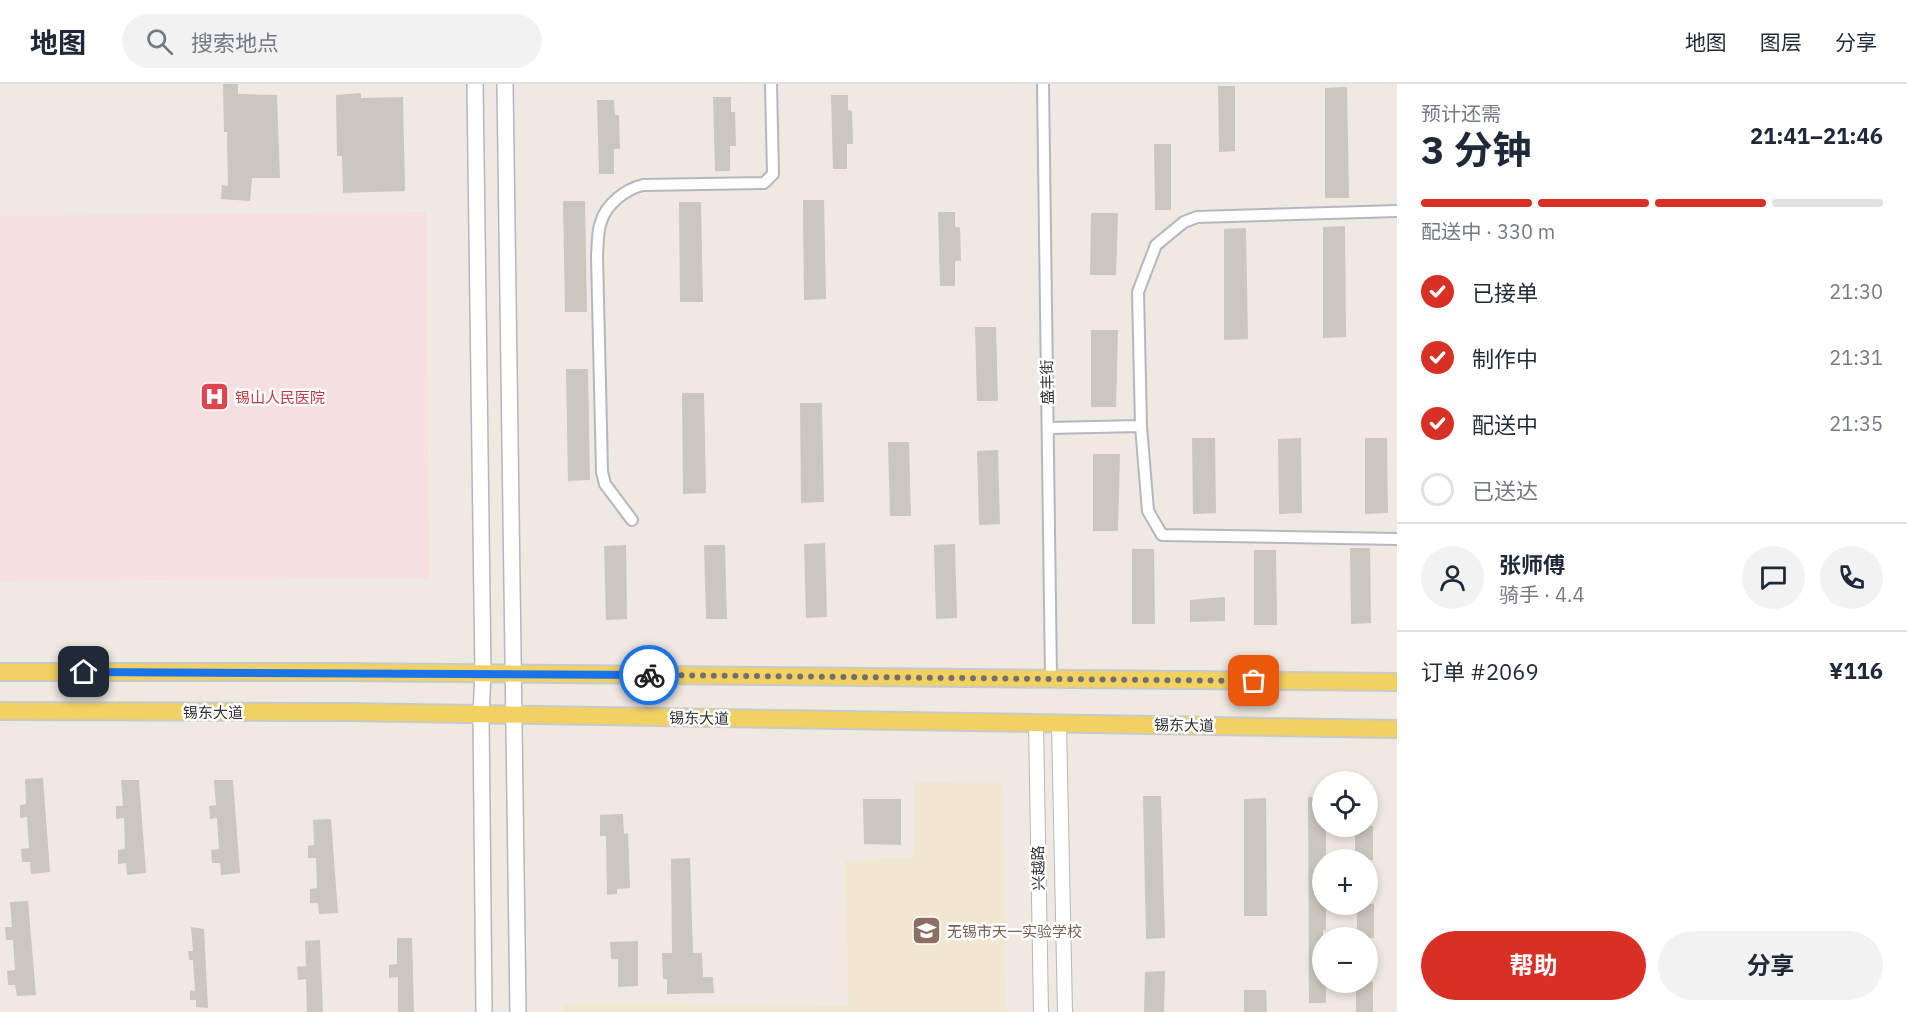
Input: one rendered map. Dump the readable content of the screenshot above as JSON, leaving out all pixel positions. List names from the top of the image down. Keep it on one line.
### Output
{"streets":{"main road":["锡东大道"],"street":["盛丰街","兴越路"]},"crossings":[["锡东大道","兴越路"]],"places":{"hospital":["锡山人民医院"],"school or university":["无锡市天一实验学校"]},"page":{"header":"地图","search":"搜索地点","nav":["地图","图层","分享"],"heading":["3 分钟","预计还需","21:41–21:46"],"panel":["张师傅","骑手 · 4.4","订单 #2069","¥116"],"bar":"配送中 · 330 m","list":[["已接单","21:30"],["制作中","21:31"],["配送中","21:35"],"已送达"],"map_buttons":["+","−"],"buttons":["帮助","分享"]}}
